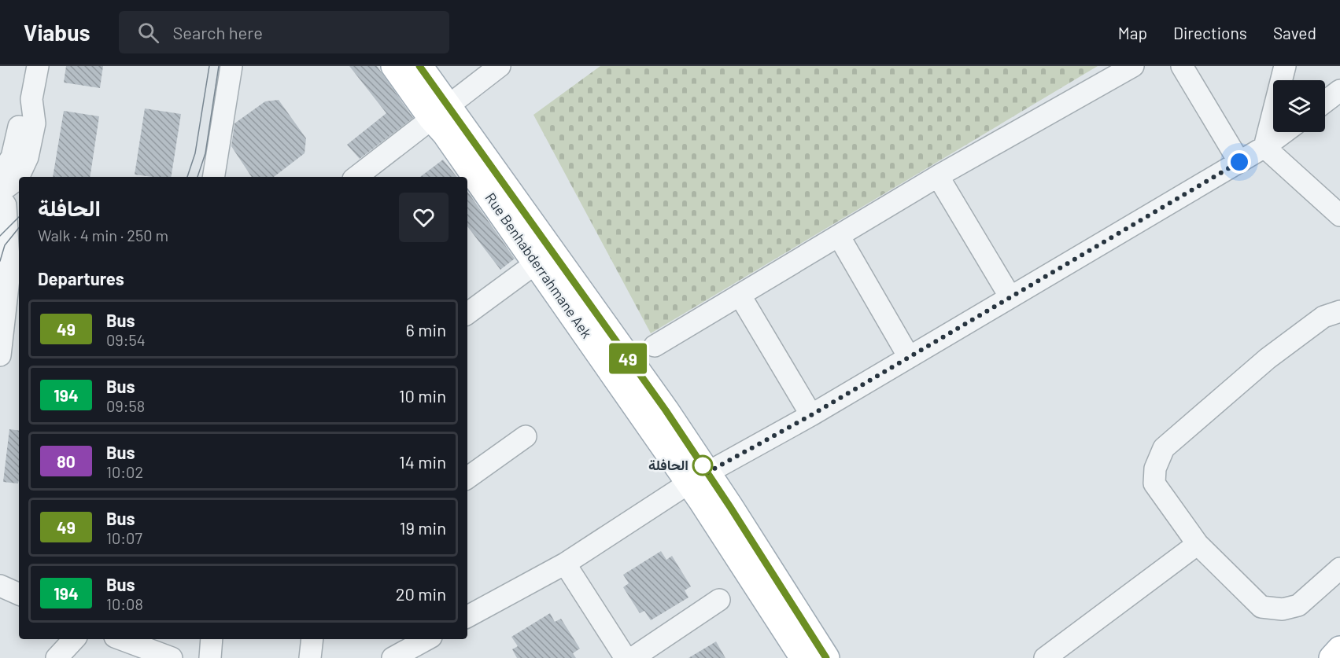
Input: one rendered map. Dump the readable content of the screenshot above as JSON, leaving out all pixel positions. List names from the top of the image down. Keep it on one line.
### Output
{"streets":{"main road":["Rue Benhabderrahmane Aek"]},"places":["الحافلة"],"lines":["bus line 49"],"page":{"header":"Viabus","search":"Search here","nav":["Map","Directions","Saved"],"on_map":"49","heading":[["الحافلة","Walk · 4 min · 250 m"],"Departures"],"list":[{"mark":"49","name":"Bus","note":"09:54","value":"6 min"},{"mark":"194","name":"Bus","note":"09:58","value":"10 min"},{"mark":"80","name":"Bus","note":"10:02","value":"14 min"},{"mark":"49","name":"Bus","note":"10:07","value":"19 min"},{"mark":"194","name":"Bus","note":"10:08","value":"20 min"}]}}
